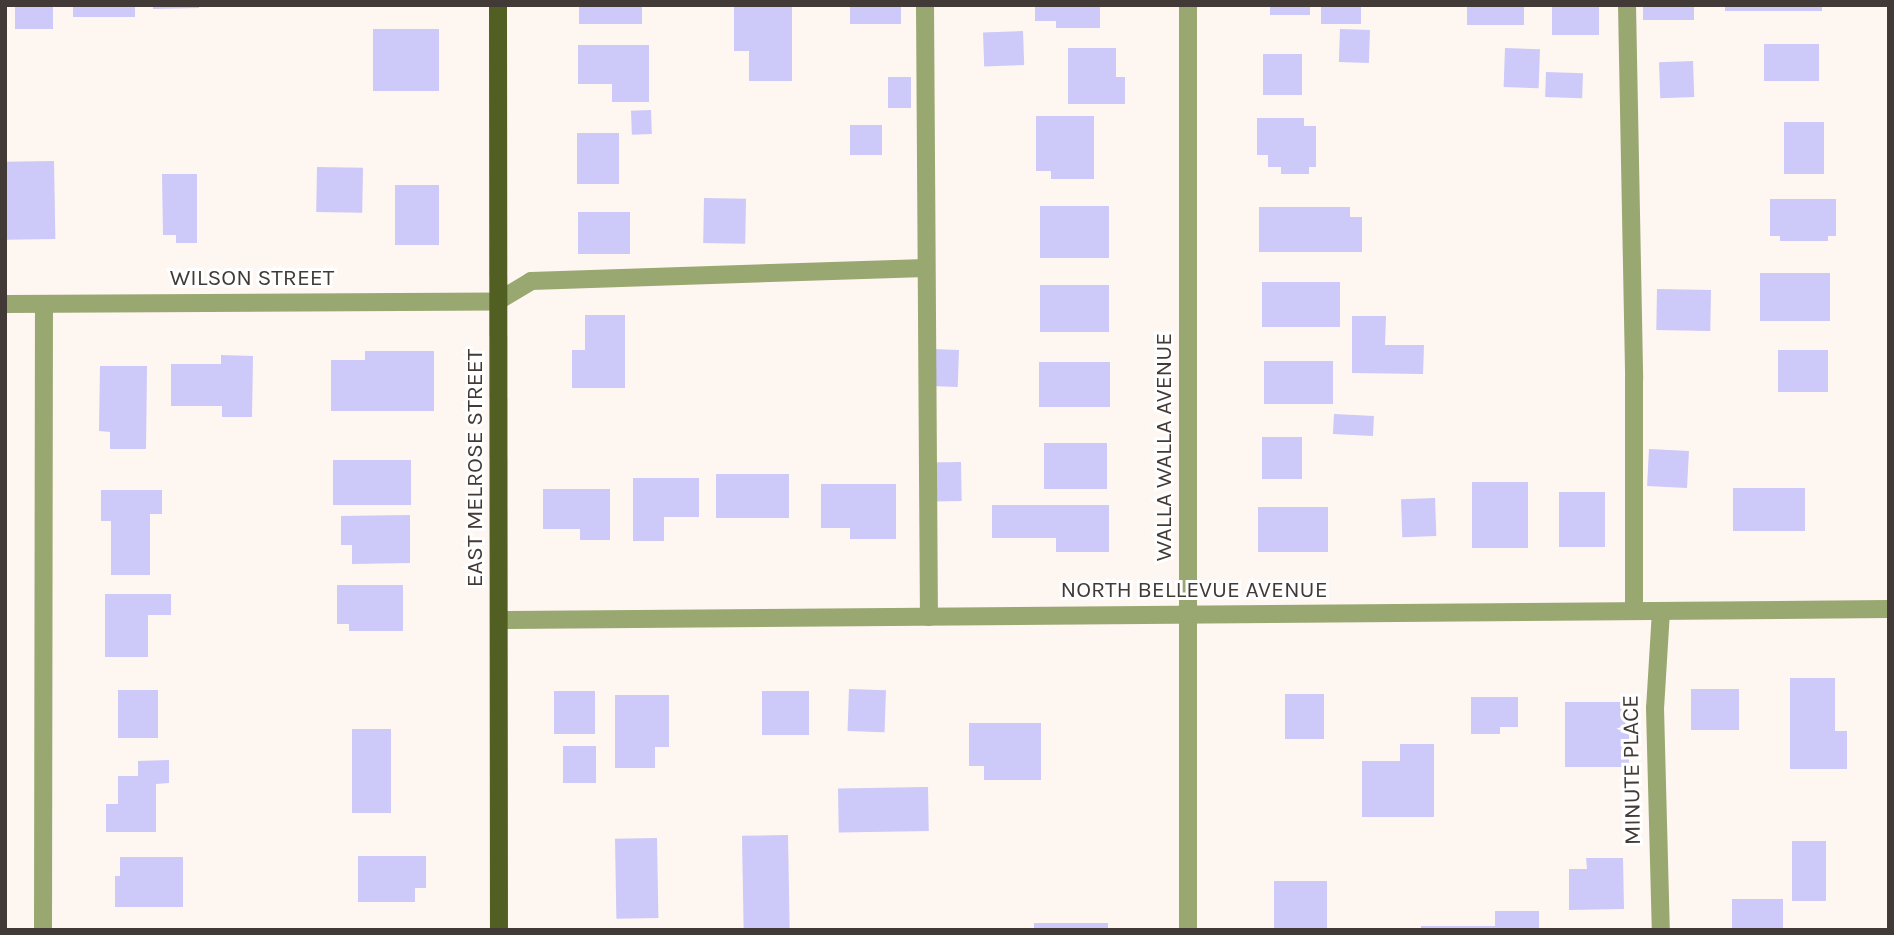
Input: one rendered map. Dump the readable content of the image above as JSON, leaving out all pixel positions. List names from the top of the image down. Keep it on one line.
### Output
{"streets":{"main road":["EAST MELROSE STREET"],"street":["WILSON STREET","WALLA WALLA AVENUE","NORTH BELLEVUE AVENUE","MINUTE PLACE"]},"crossings":[["WILSON STREET","EAST MELROSE STREET"],["WALLA WALLA AVENUE","NORTH BELLEVUE AVENUE"],["EAST MELROSE STREET","NORTH BELLEVUE AVENUE"],["NORTH BELLEVUE AVENUE","MINUTE PLACE"]]}
